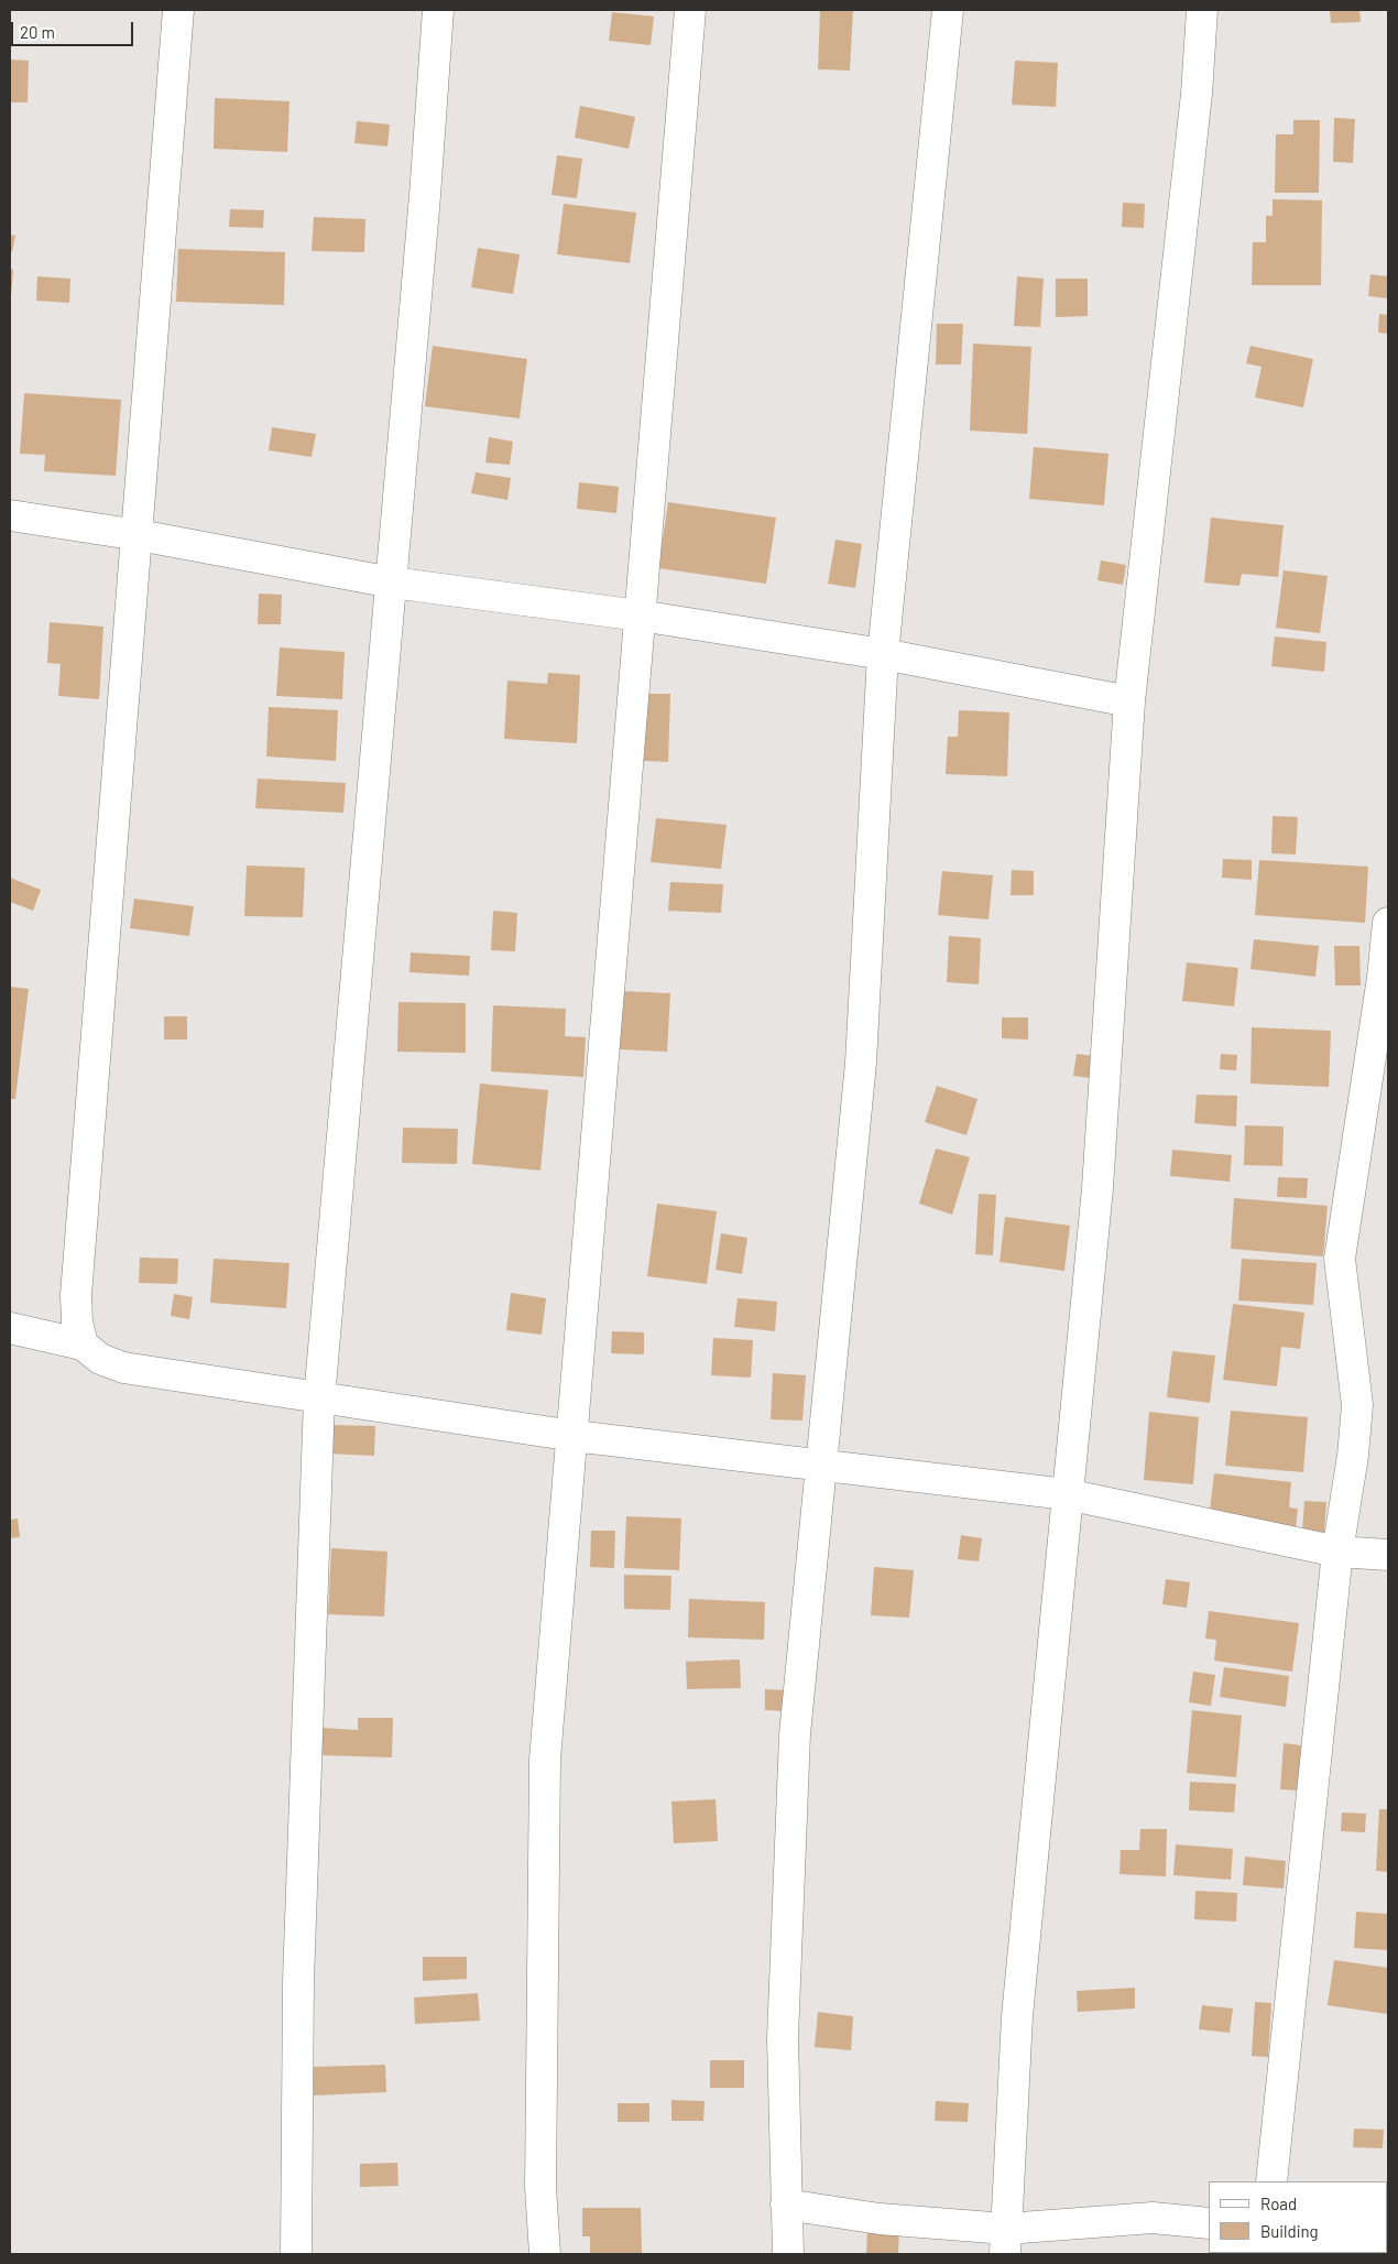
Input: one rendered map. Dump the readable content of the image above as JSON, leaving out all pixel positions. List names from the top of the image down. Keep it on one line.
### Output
{"legend":["Road","Building"],"scale_bar":"20 m"}
